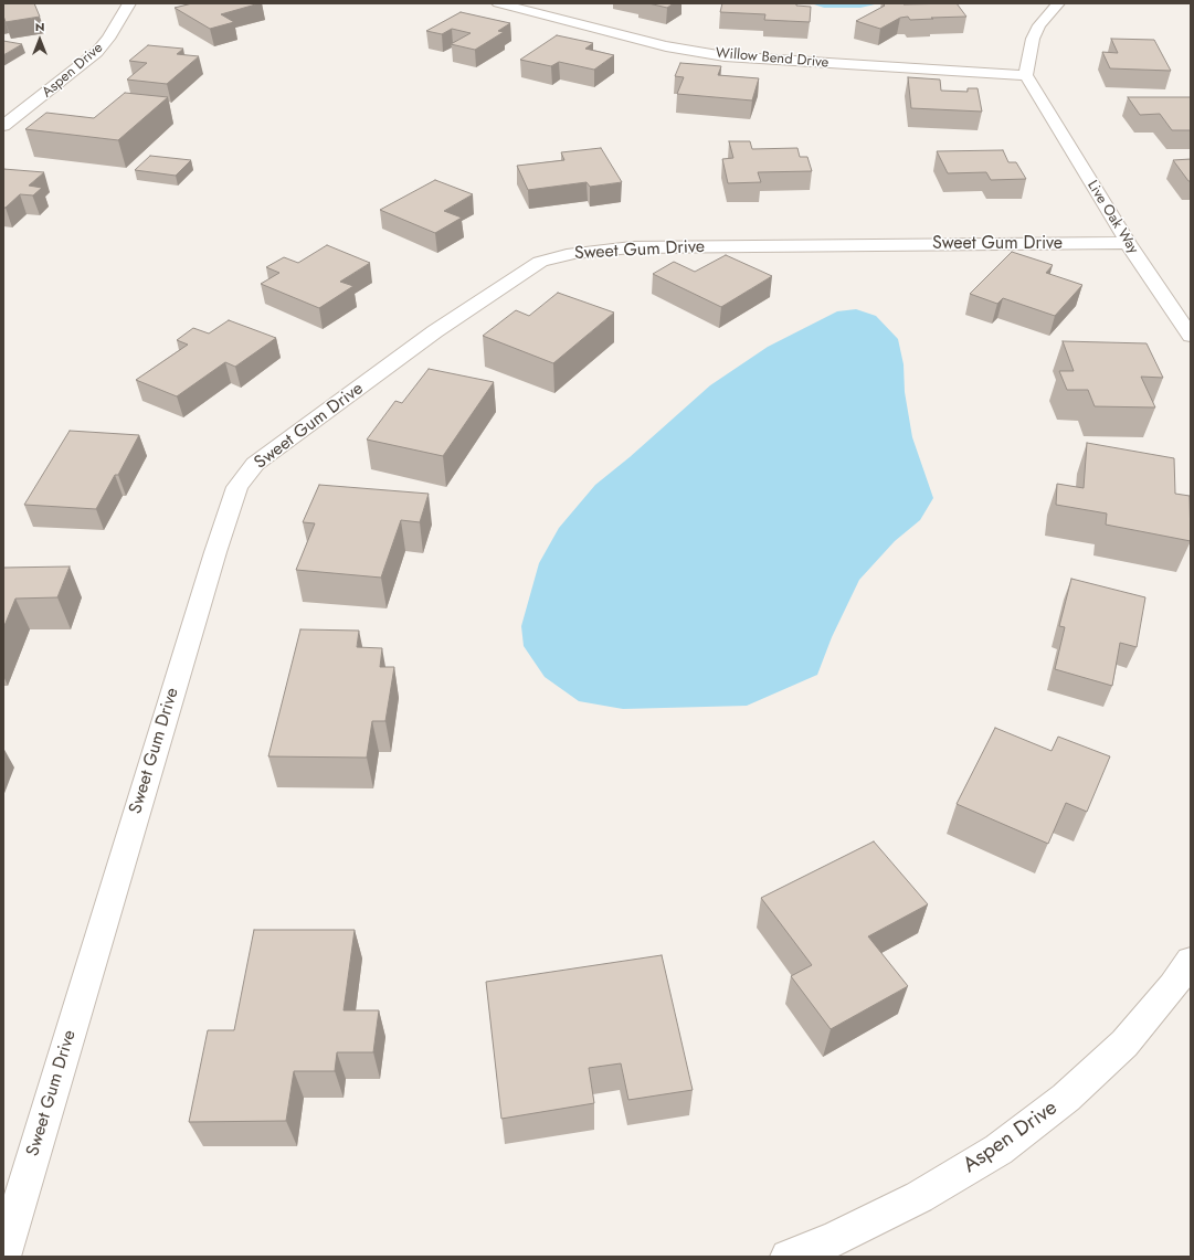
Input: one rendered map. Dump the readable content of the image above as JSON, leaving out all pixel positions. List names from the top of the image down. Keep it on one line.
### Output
{"streets":{"street":["Willow Bend Drive","Aspen Drive","Live Oak Way","Sweet Gum Drive"]},"crossings":[["Willow Bend Drive","Live Oak Way"],["Live Oak Way","Sweet Gum Drive"]],"north":"top"}
